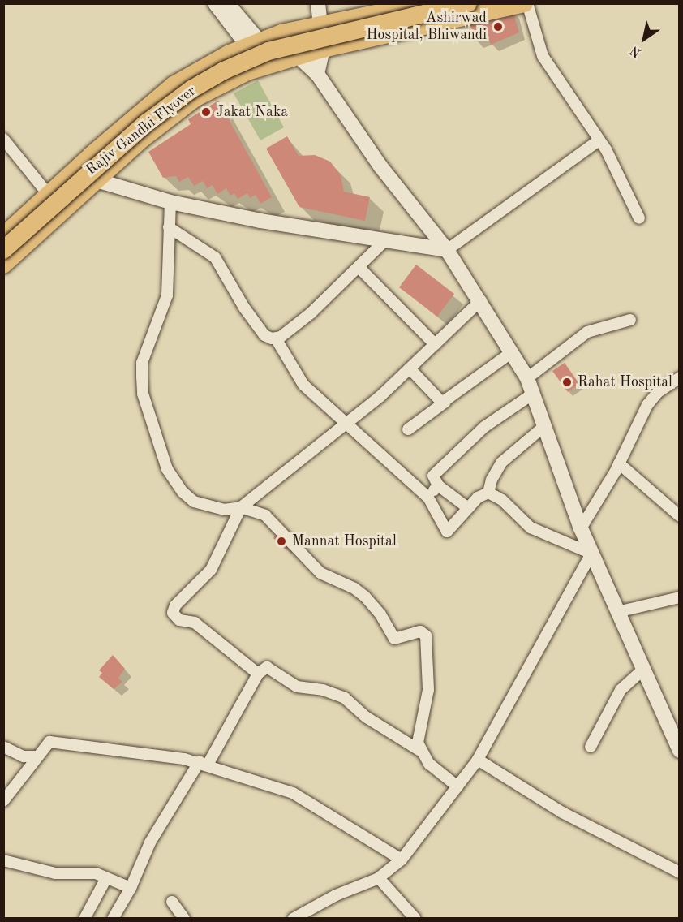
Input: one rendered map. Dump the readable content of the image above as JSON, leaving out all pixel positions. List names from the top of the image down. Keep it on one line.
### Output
{"streets":{"highway":["Rajiv Gandhi Flyover"]},"places":["Ashirwad Hospital, Bhiwandi","Jakat Naka","Rahat Hospital","Mannat Hospital"],"north":"bottom left"}
